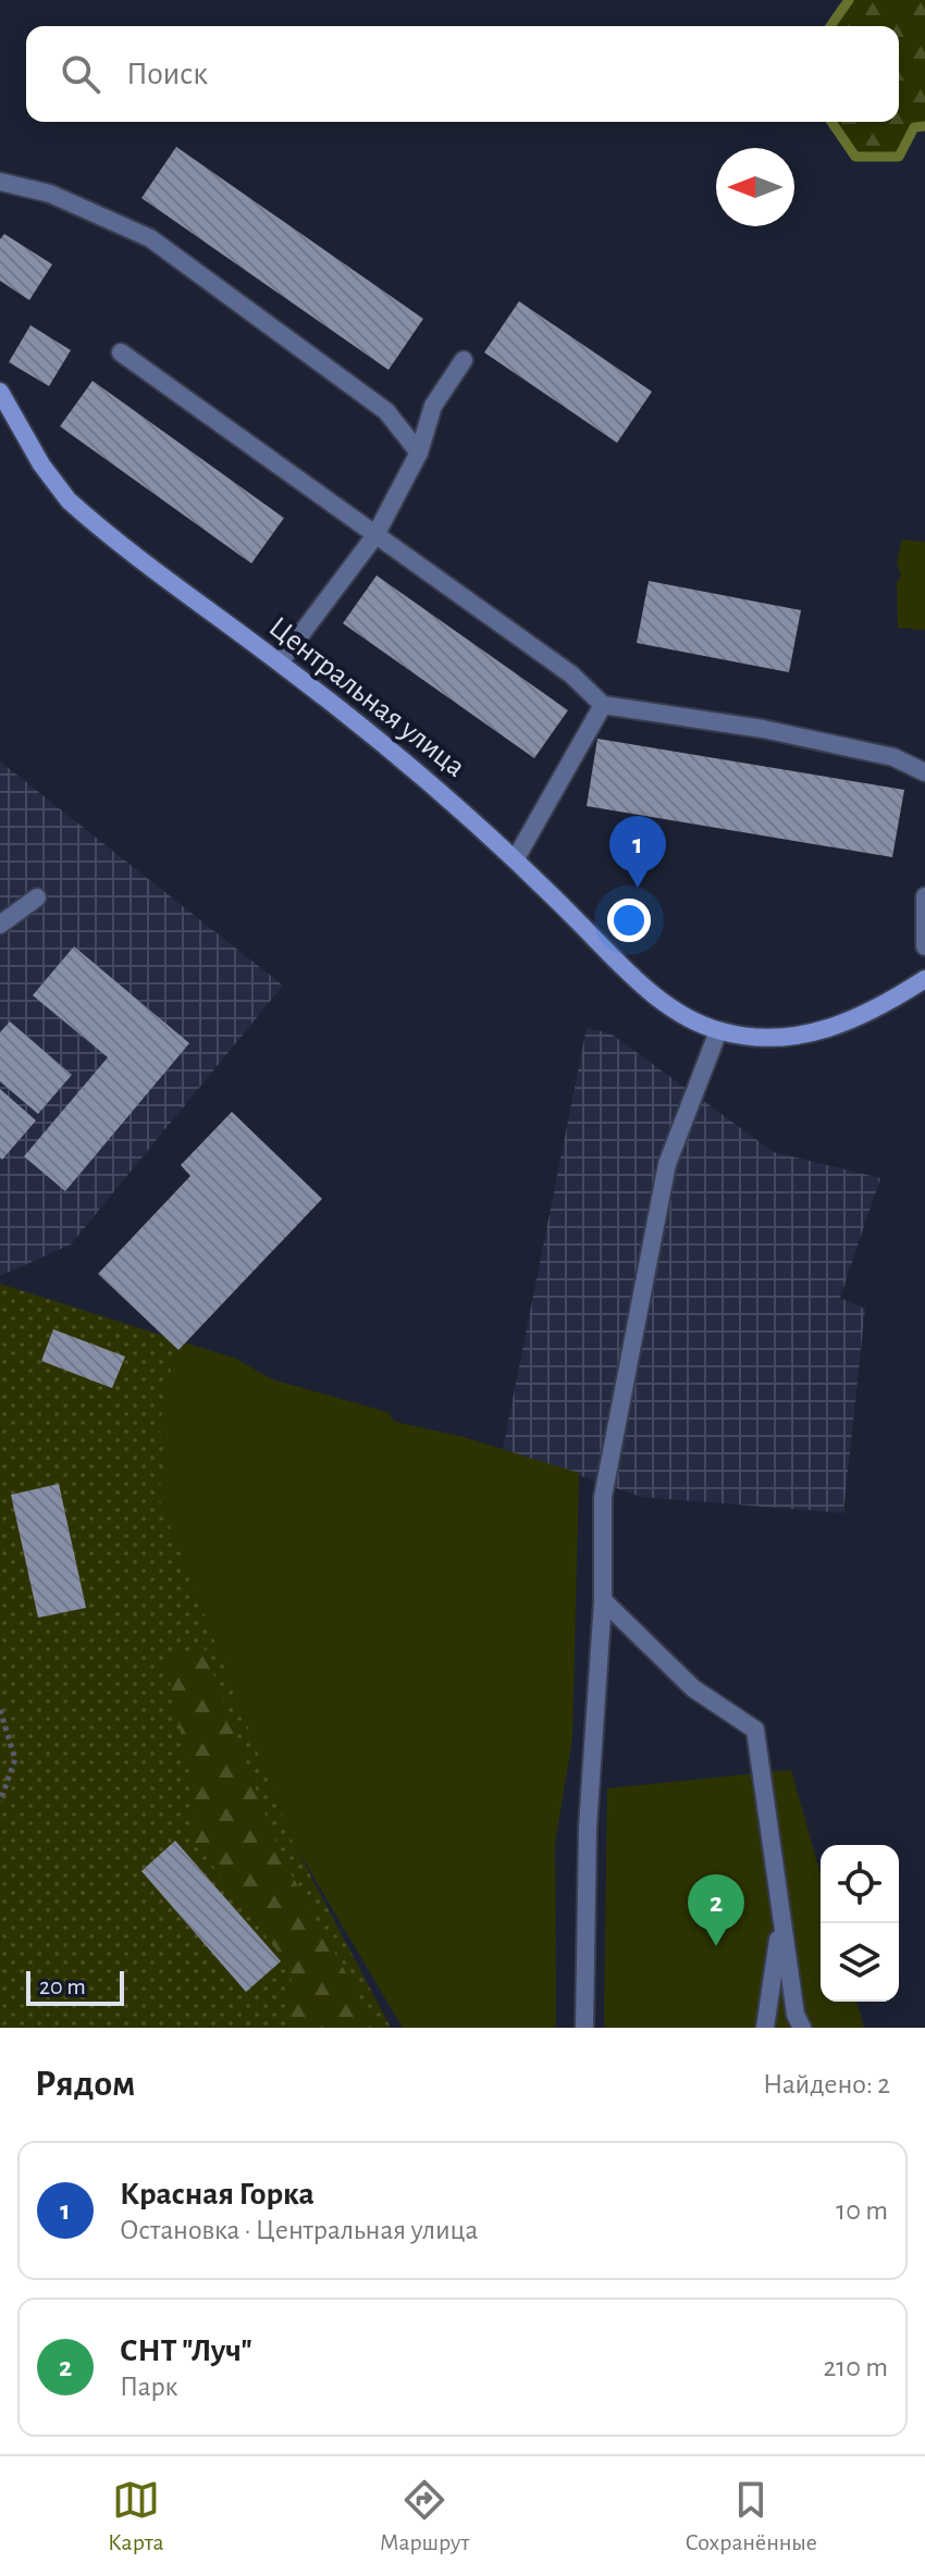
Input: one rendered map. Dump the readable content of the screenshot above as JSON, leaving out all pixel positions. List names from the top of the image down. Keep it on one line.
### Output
{"streets":{"street":["Центральная улица"]},"scale_bar":"20 m","north":"left","page":{"search":"Поиск","pins":["1","2"],"scale":"20 m","heading":["Рядом","Найдено: 2"],"list":[{"mark":"1","name":"Красная Горка","note":"Остановка · Центральная улица","value":"10 m"},{"mark":"2","name":"СНТ \"Луч\"","note":"Парк","value":"210 m"}],"nav":["Карта","Маршрут","Сохранённые"]}}
